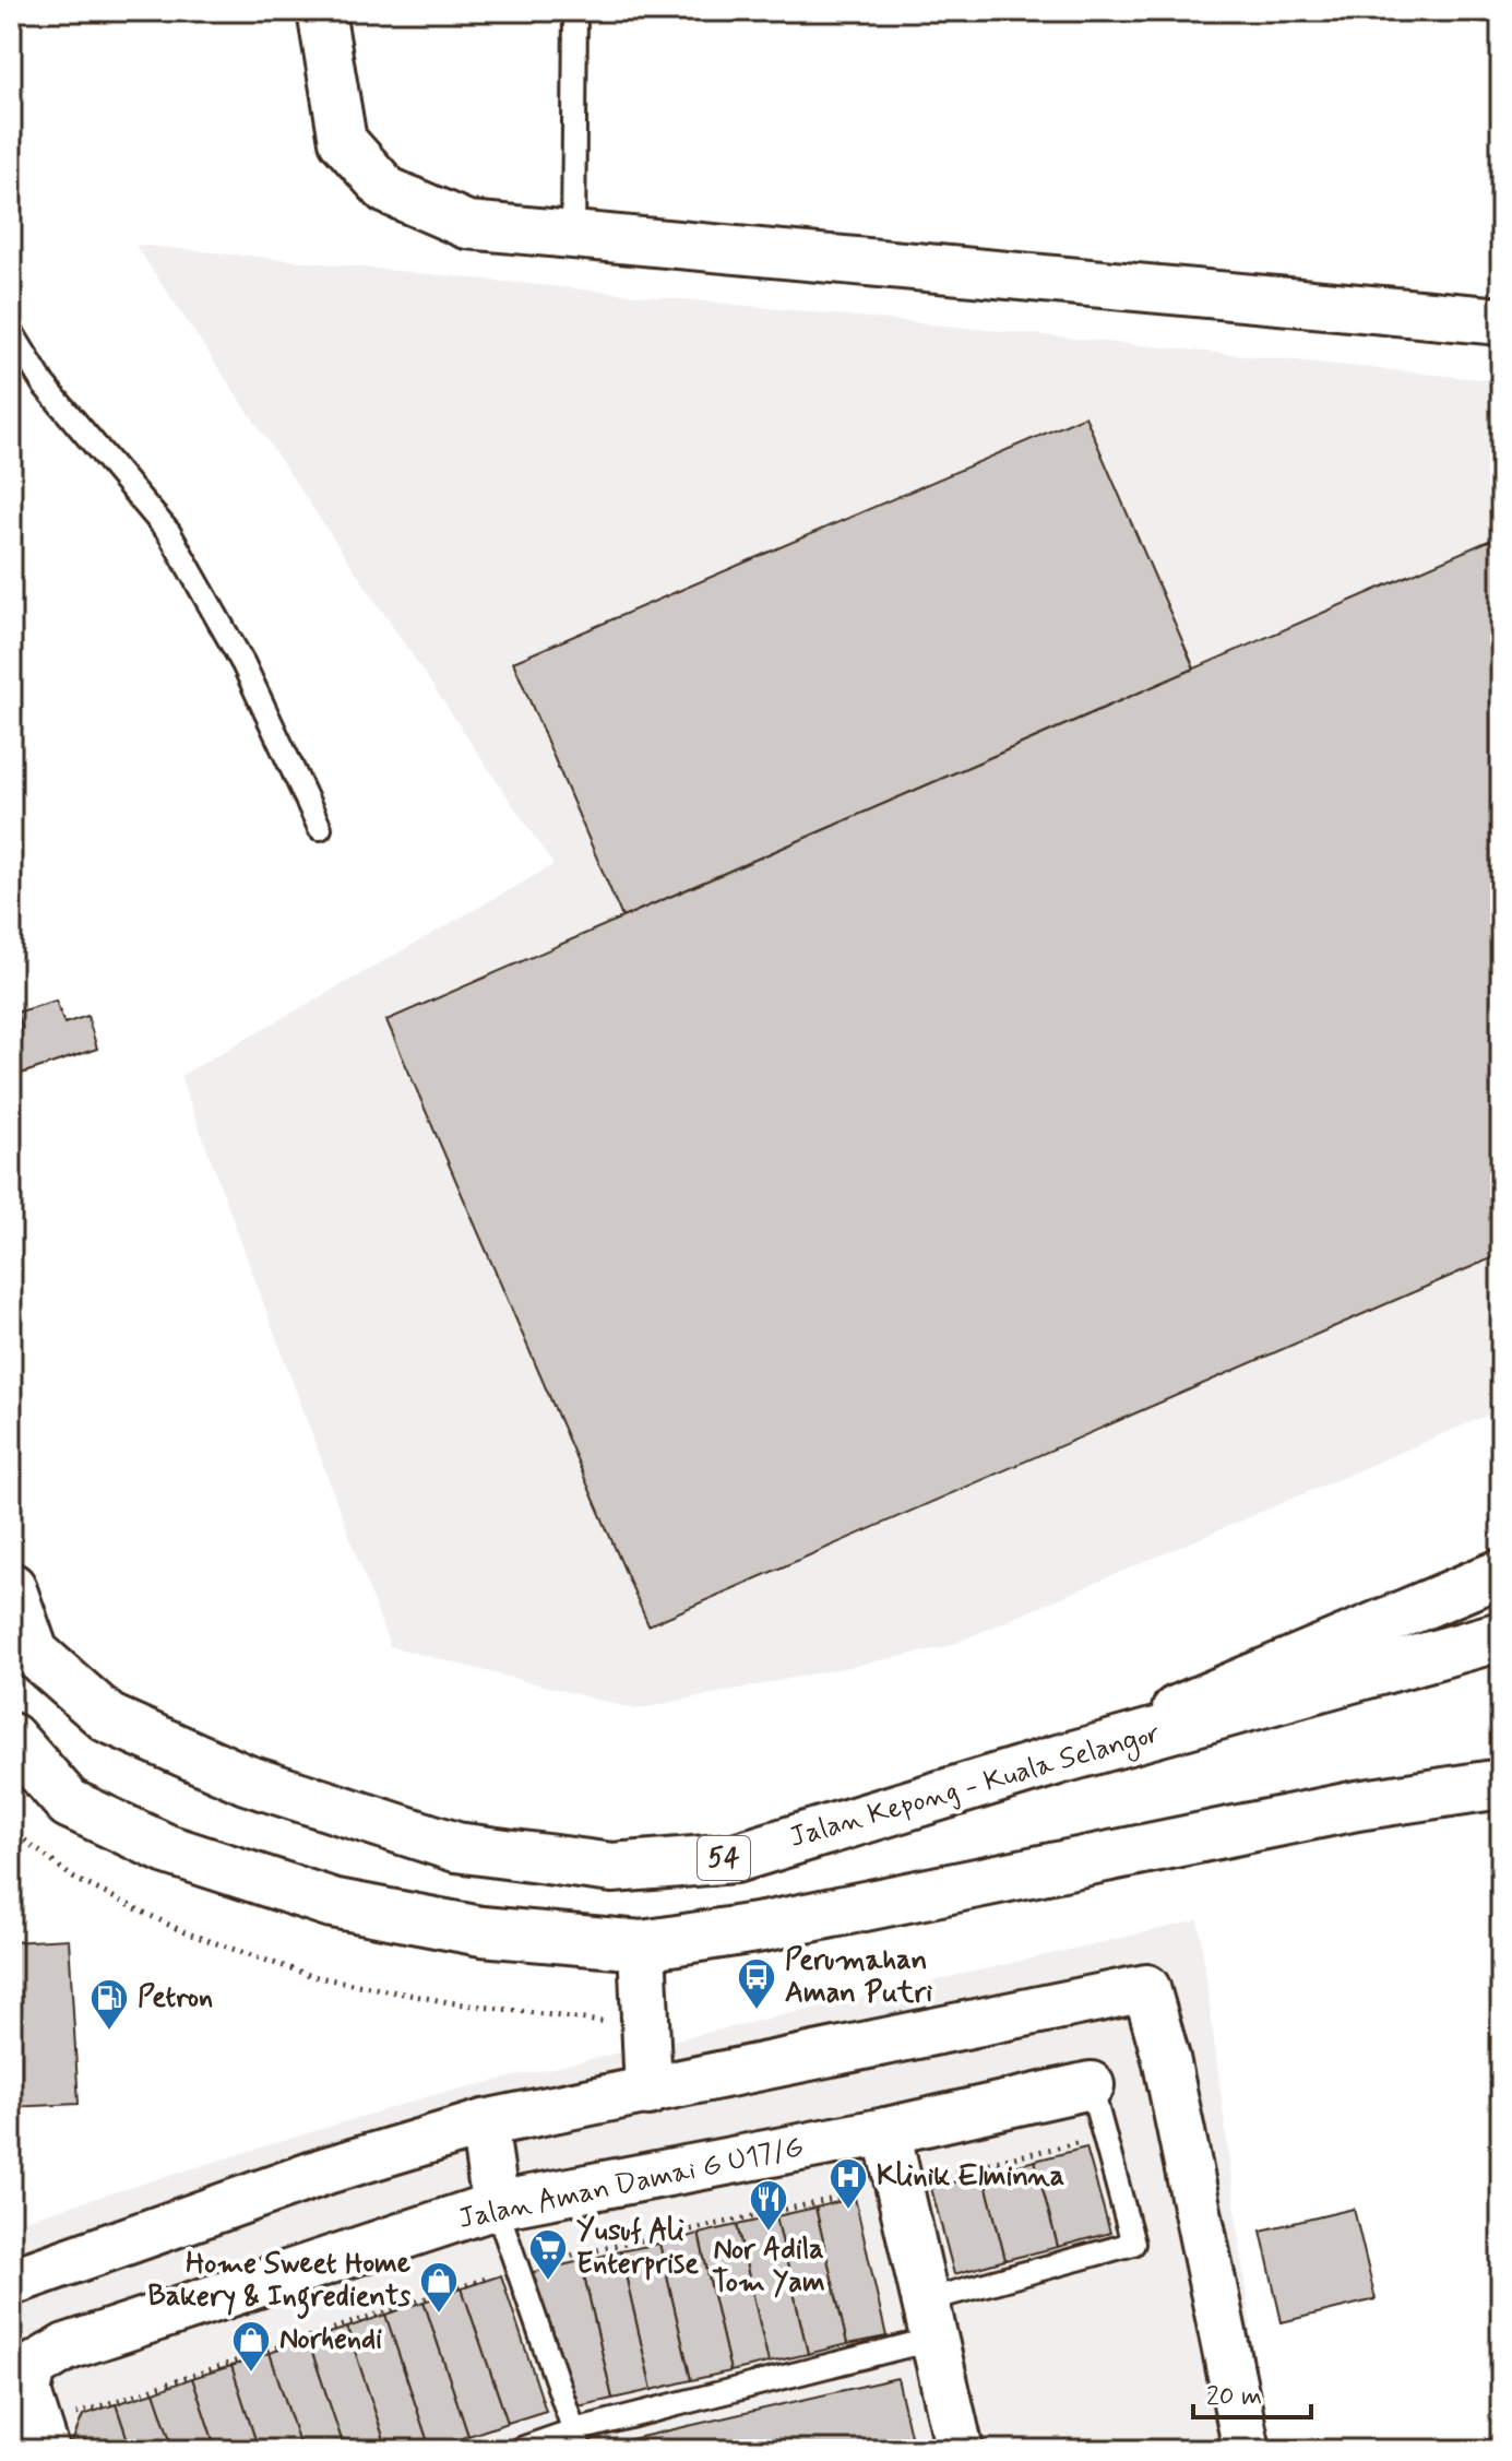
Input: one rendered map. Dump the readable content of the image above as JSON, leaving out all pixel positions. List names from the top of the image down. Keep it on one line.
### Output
{"streets":{"highway":["Jalan Kepong - Kuala Selangor","54"],"street":["Jalan Aman Damai G U17/G"]},"places":{"bus stop":["Perumahan Aman Putri"],"fuel station":["Petron"],"hospital":["Klinik Elminna"],"restaurant":["Nor Adila Tom Yam"],"supermarket":["Yusuf Ali Enterprise"],"shop":["Home Sweet Home Bakery & Ingredients","Norhendi"]},"scale_bar":"20 m"}
